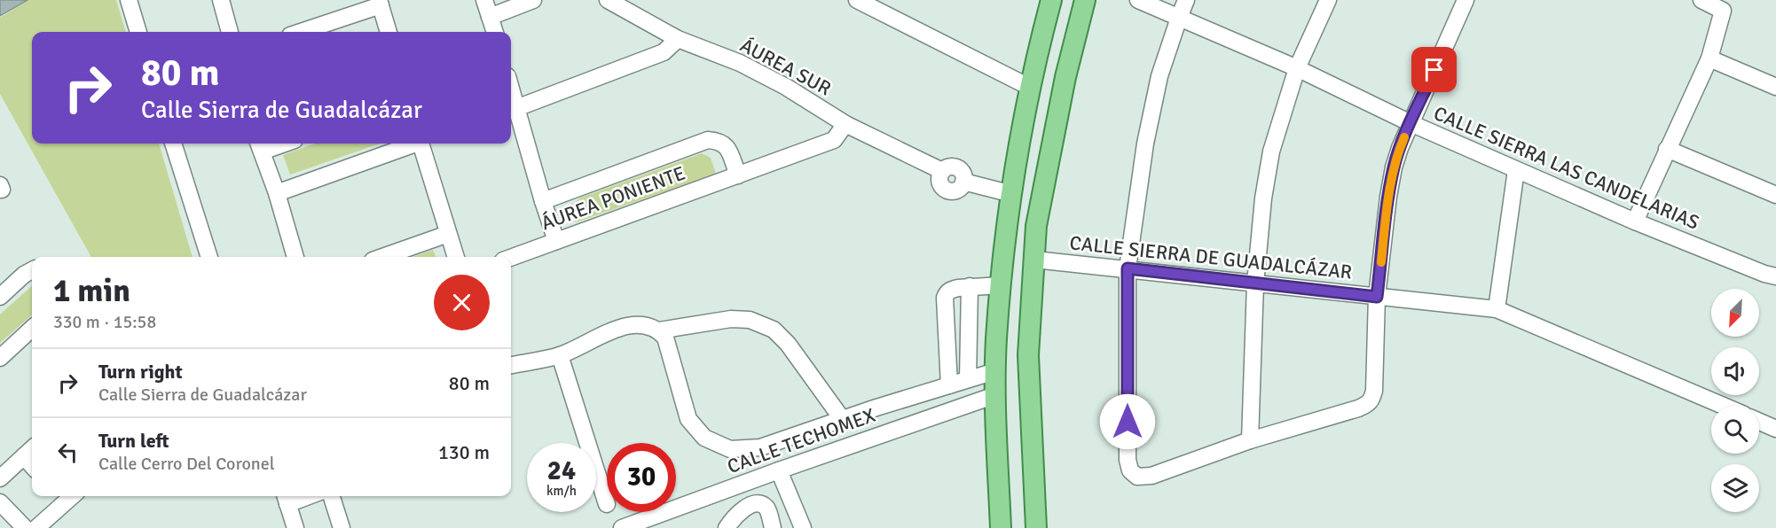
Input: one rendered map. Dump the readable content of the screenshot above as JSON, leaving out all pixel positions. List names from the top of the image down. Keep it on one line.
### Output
{"streets":{"street":["ÁUREA SUR","CALLE SIERRA LAS CANDELARIAS","ÁUREA PONIENTE","CALLE SIERRA DE GUADALCÁZAR","CALLE TECHOMEX"]},"crossings":[["ÁUREA SUR","ÁUREA PONIENTE"]],"north":"bottom left","page":{"turn":["80 m","Calle Sierra de Guadalcázar"],"heading":["1 min","330 m · 15:58"],"list":[{"name":"Turn right","note":"Calle Sierra de Guadalcázar","value":"80 m"},{"name":"Turn left","note":"Calle Cerro Del Coronel","value":"130 m"}],"speed":"24 km/h","limit":"30"}}
